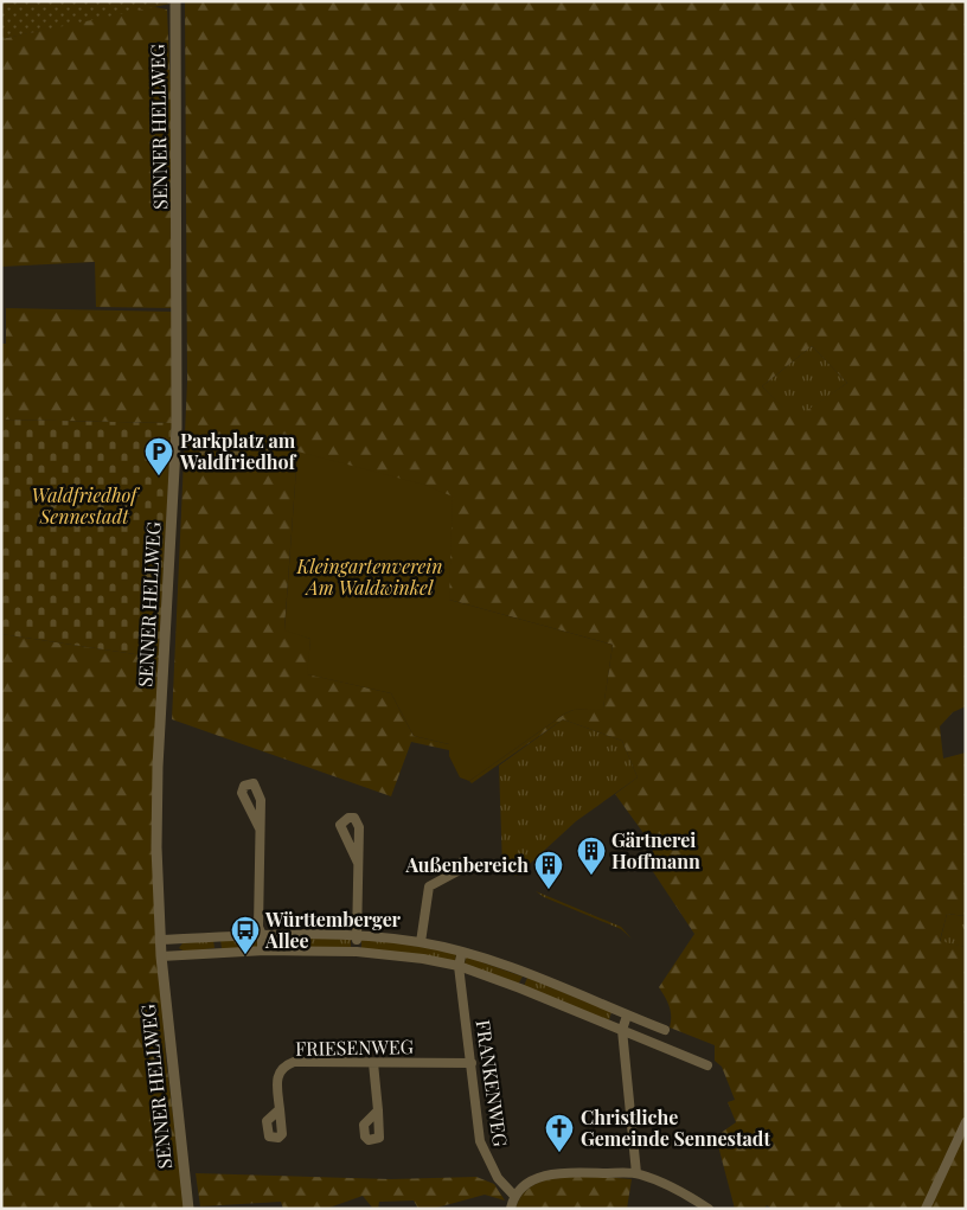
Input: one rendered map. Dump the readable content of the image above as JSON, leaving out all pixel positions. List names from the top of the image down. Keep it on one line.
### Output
{"streets":{"street":["SENNER HELLWEG","FRIESENWEG","FRANKENWEG"]},"crossings":[["FRIESENWEG","FRANKENWEG"]],"parks":["Waldfriedhof Sennestadt","Kleingartenverein Am Waldwinkel"],"places":{"parking":["Parkplatz am Waldfriedhof"],"building":["Gärtnerei Hoffmann","Außenbereich"],"bus stop":["Württemberger Allee"],"church":["Christliche Gemeinde Sennestadt"]}}
